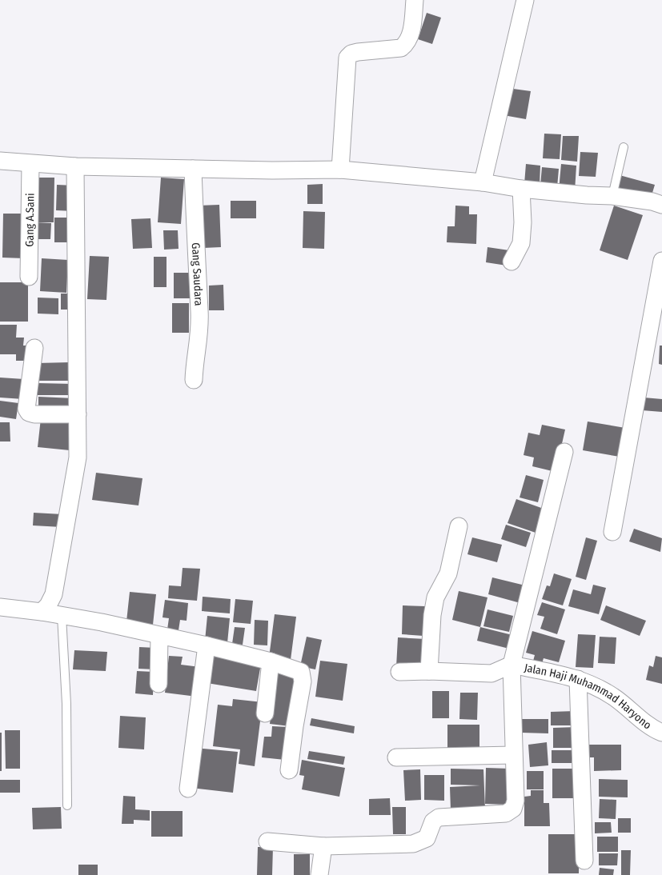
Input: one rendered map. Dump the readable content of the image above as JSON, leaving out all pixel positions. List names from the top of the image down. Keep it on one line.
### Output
{"streets":{"street":["Gang A.Sani","Gang Saudara","Jalan Haji Muhammad Haryono"]}}
